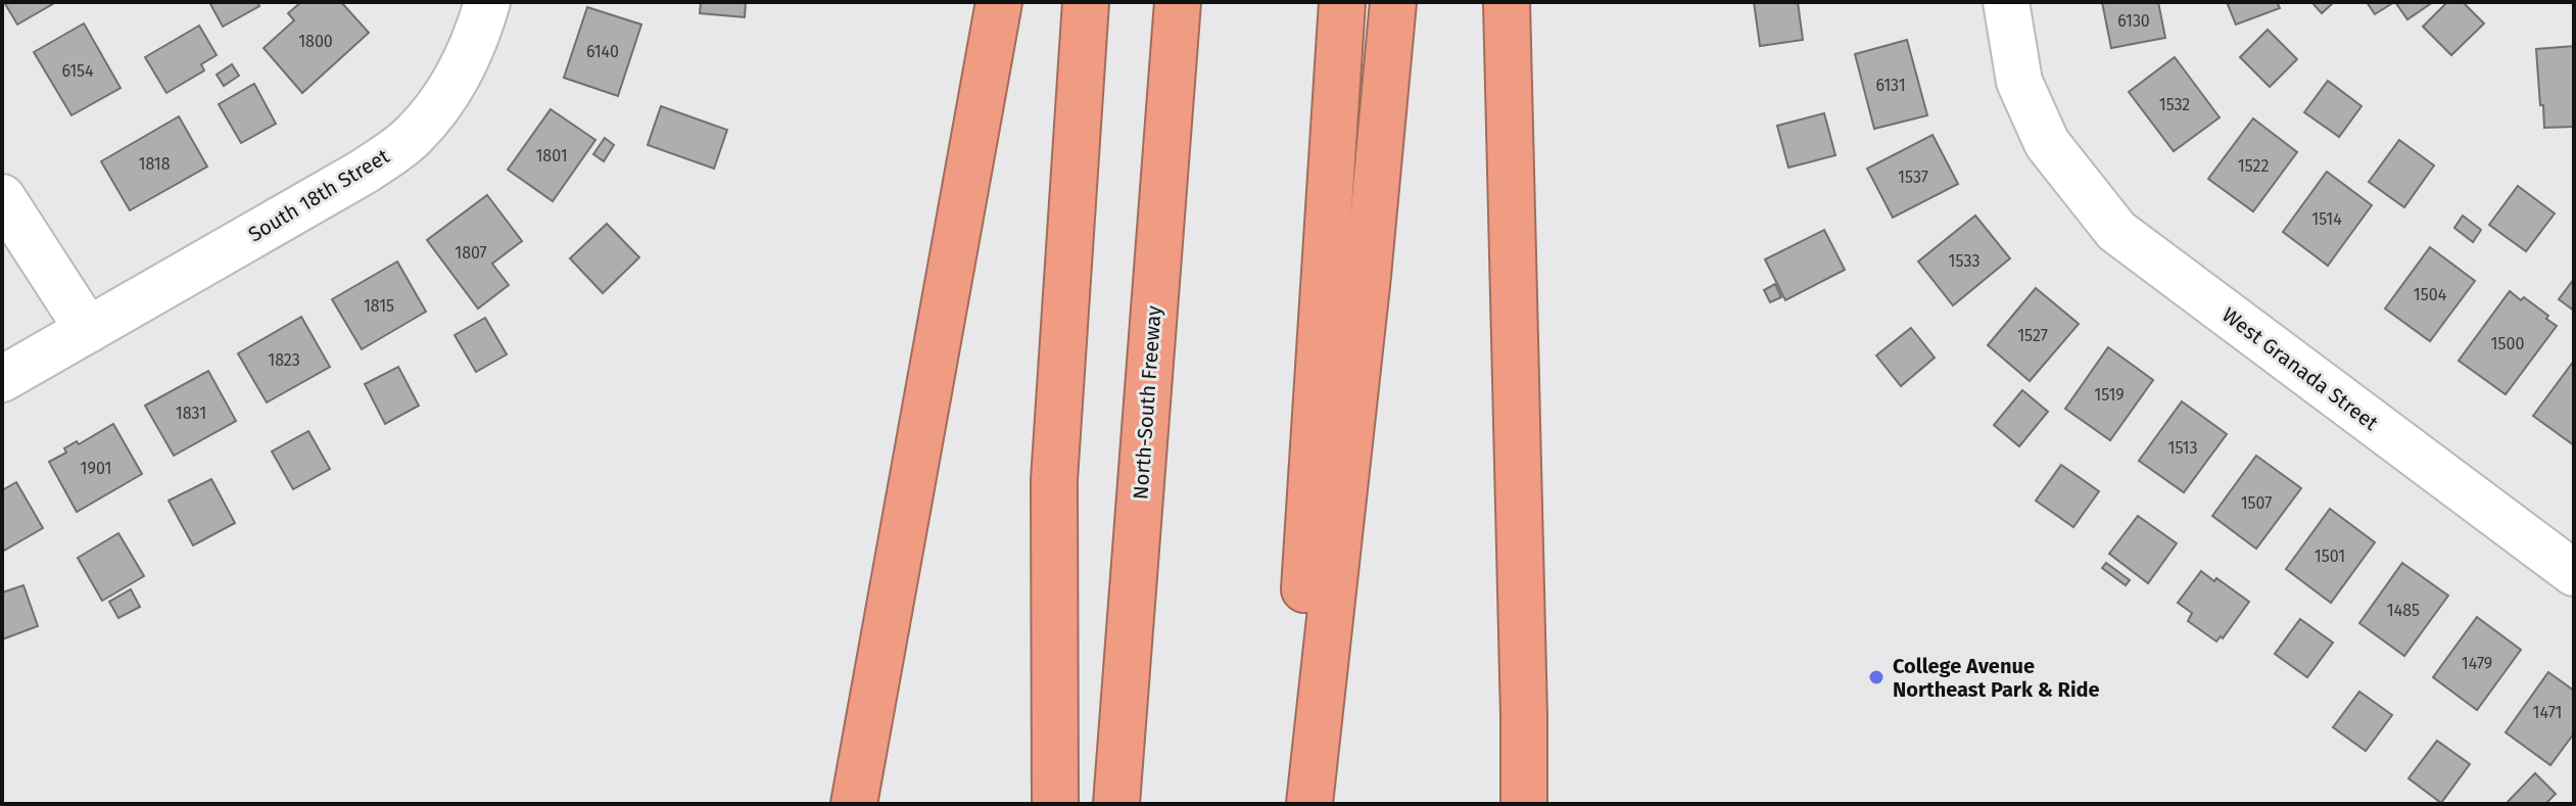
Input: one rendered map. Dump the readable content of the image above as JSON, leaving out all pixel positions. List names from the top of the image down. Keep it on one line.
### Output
{"streets":{"highway":["North-South Freeway"],"street":["South 18th Street","West Granada Street"]},"places":["College Avenue Northeast Park & Ride"],"house_numbers":["6130","1800","6140","6154","6131","1532","1801","1818","1522","1537","1514","1807","1533","1504","1815","1527","1500","1823","1519","1831","1513","1901","1507","1501","1485","1479","1471"]}
